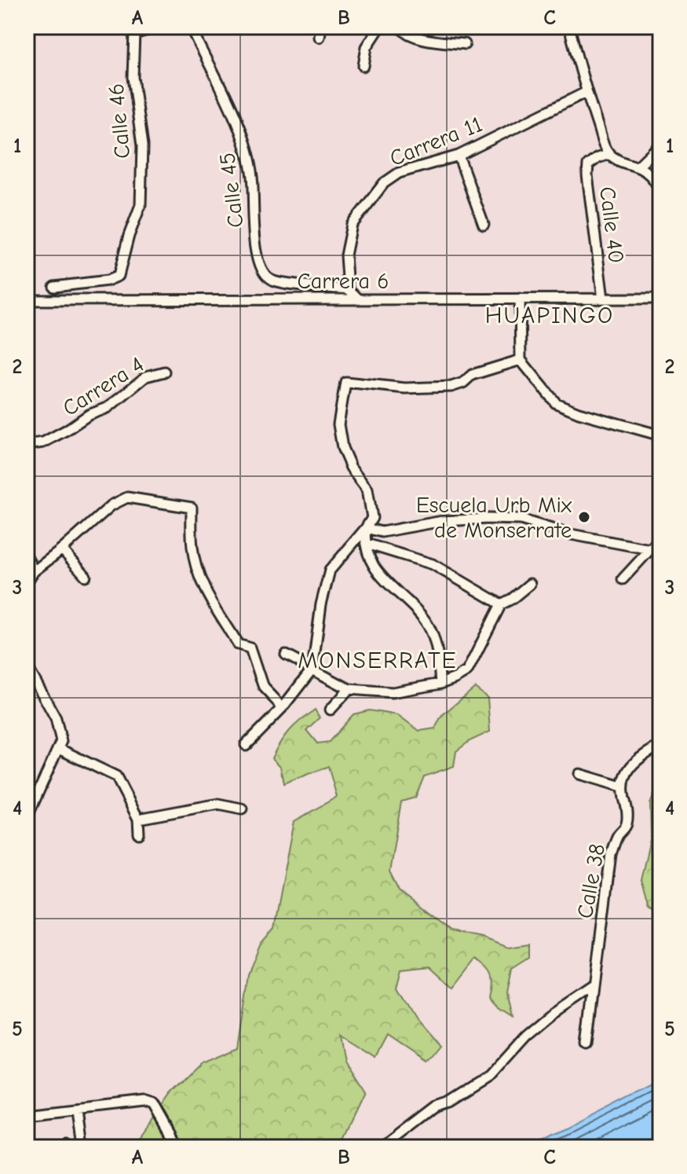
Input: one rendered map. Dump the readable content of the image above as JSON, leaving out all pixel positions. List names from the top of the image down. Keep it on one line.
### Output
{"streets":{"street":["Calle 46","Carrera 11","Calle 45","Calle 40","Carrera 6","Carrera 4","Calle 38"]},"crossings":[["Carrera 11","Calle 45"],["Carrera 11","Calle 40"],["Calle 40","Carrera 6"]],"districts":["HUAPINGO","MONSERRATE"],"places":["Escuela Urb Mix de Monserrate"],"grid":{"columns":["A","B","C"],"rows":["1","2","3","4","5"]}}
